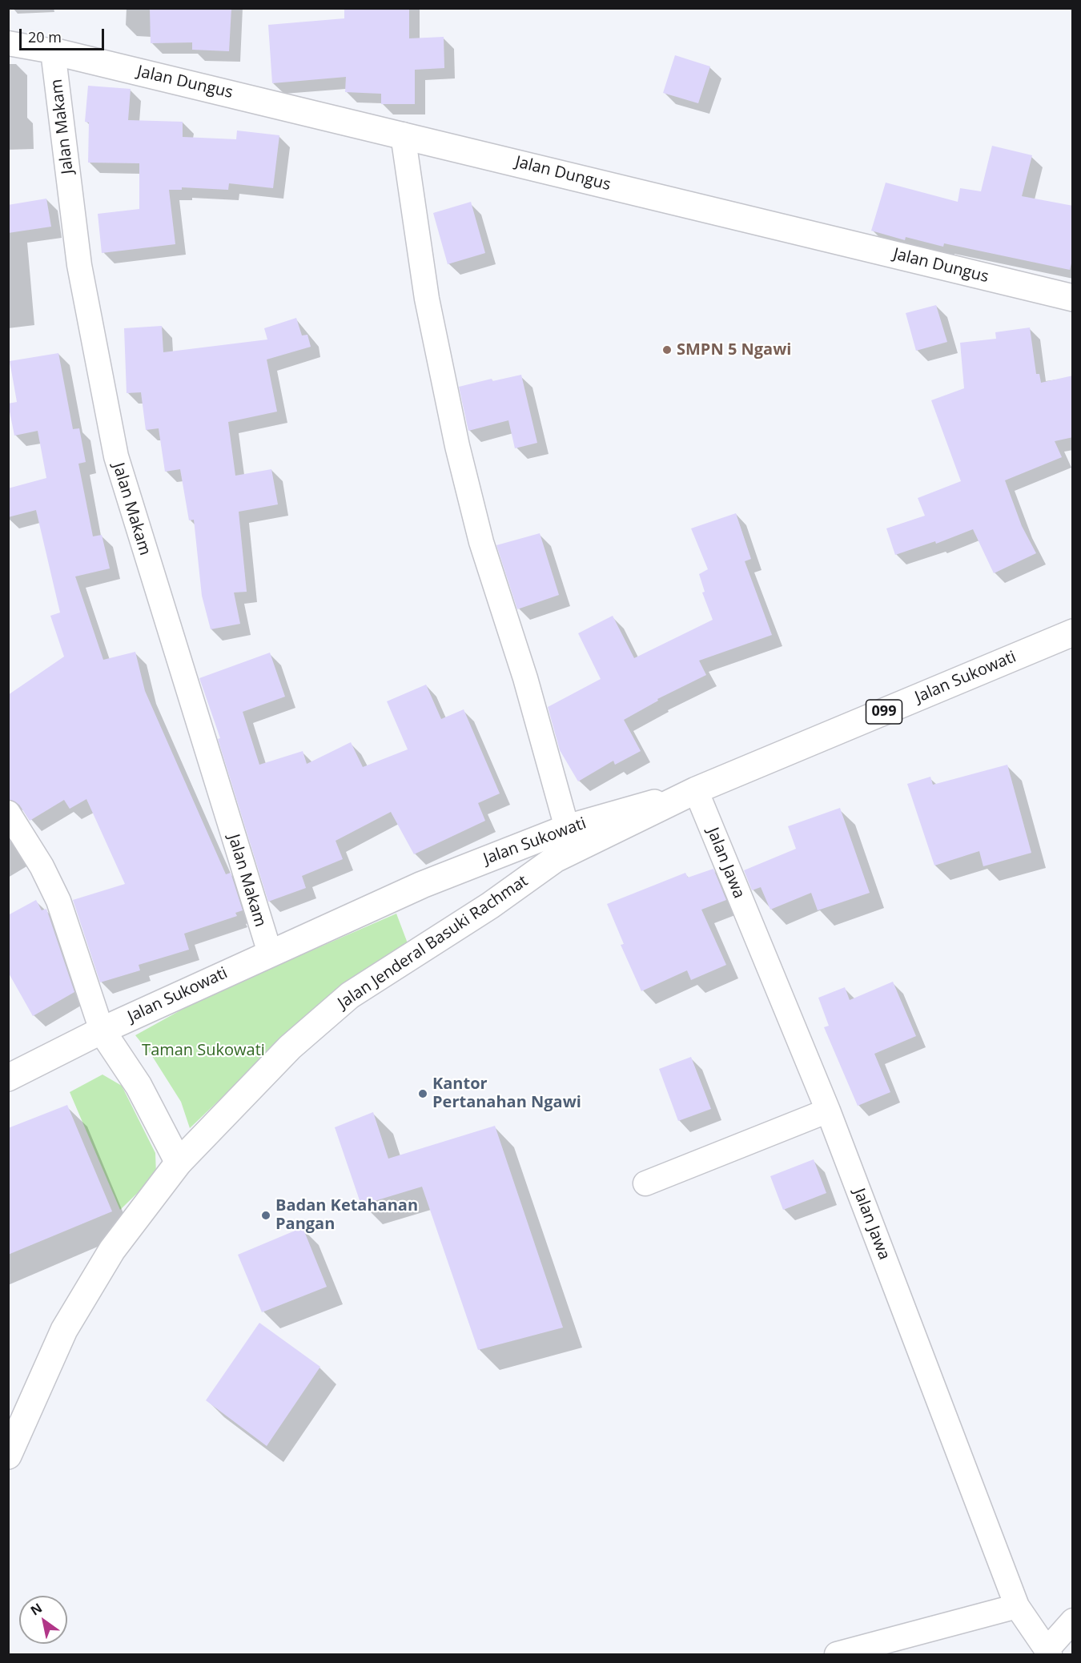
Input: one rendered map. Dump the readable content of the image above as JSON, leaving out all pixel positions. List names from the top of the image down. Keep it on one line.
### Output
{"streets":{"main road":["Jalan Dungus","Jalan Sukowati","099","Jalan Jenderal Basuki Rachmat"],"street":["Jalan Makam","Jalan Jawa"]},"crossings":[["Jalan Dungus","Jalan Makam"],["Jalan Makam","Jalan Sukowati"],["Jalan Sukowati","Jalan Jawa"],["Jalan Sukowati","Jalan Jenderal Basuki Rachmat"],["Jalan Jawa","Jalan Jenderal Basuki Rachmat"]],"parks":["Taman Sukowati"],"places":["SMPN 5 Ngawi","Kantor Pertanahan Ngawi","Badan Ketahanan Pangan"],"scale_bar":"20 m","north":"top left"}
